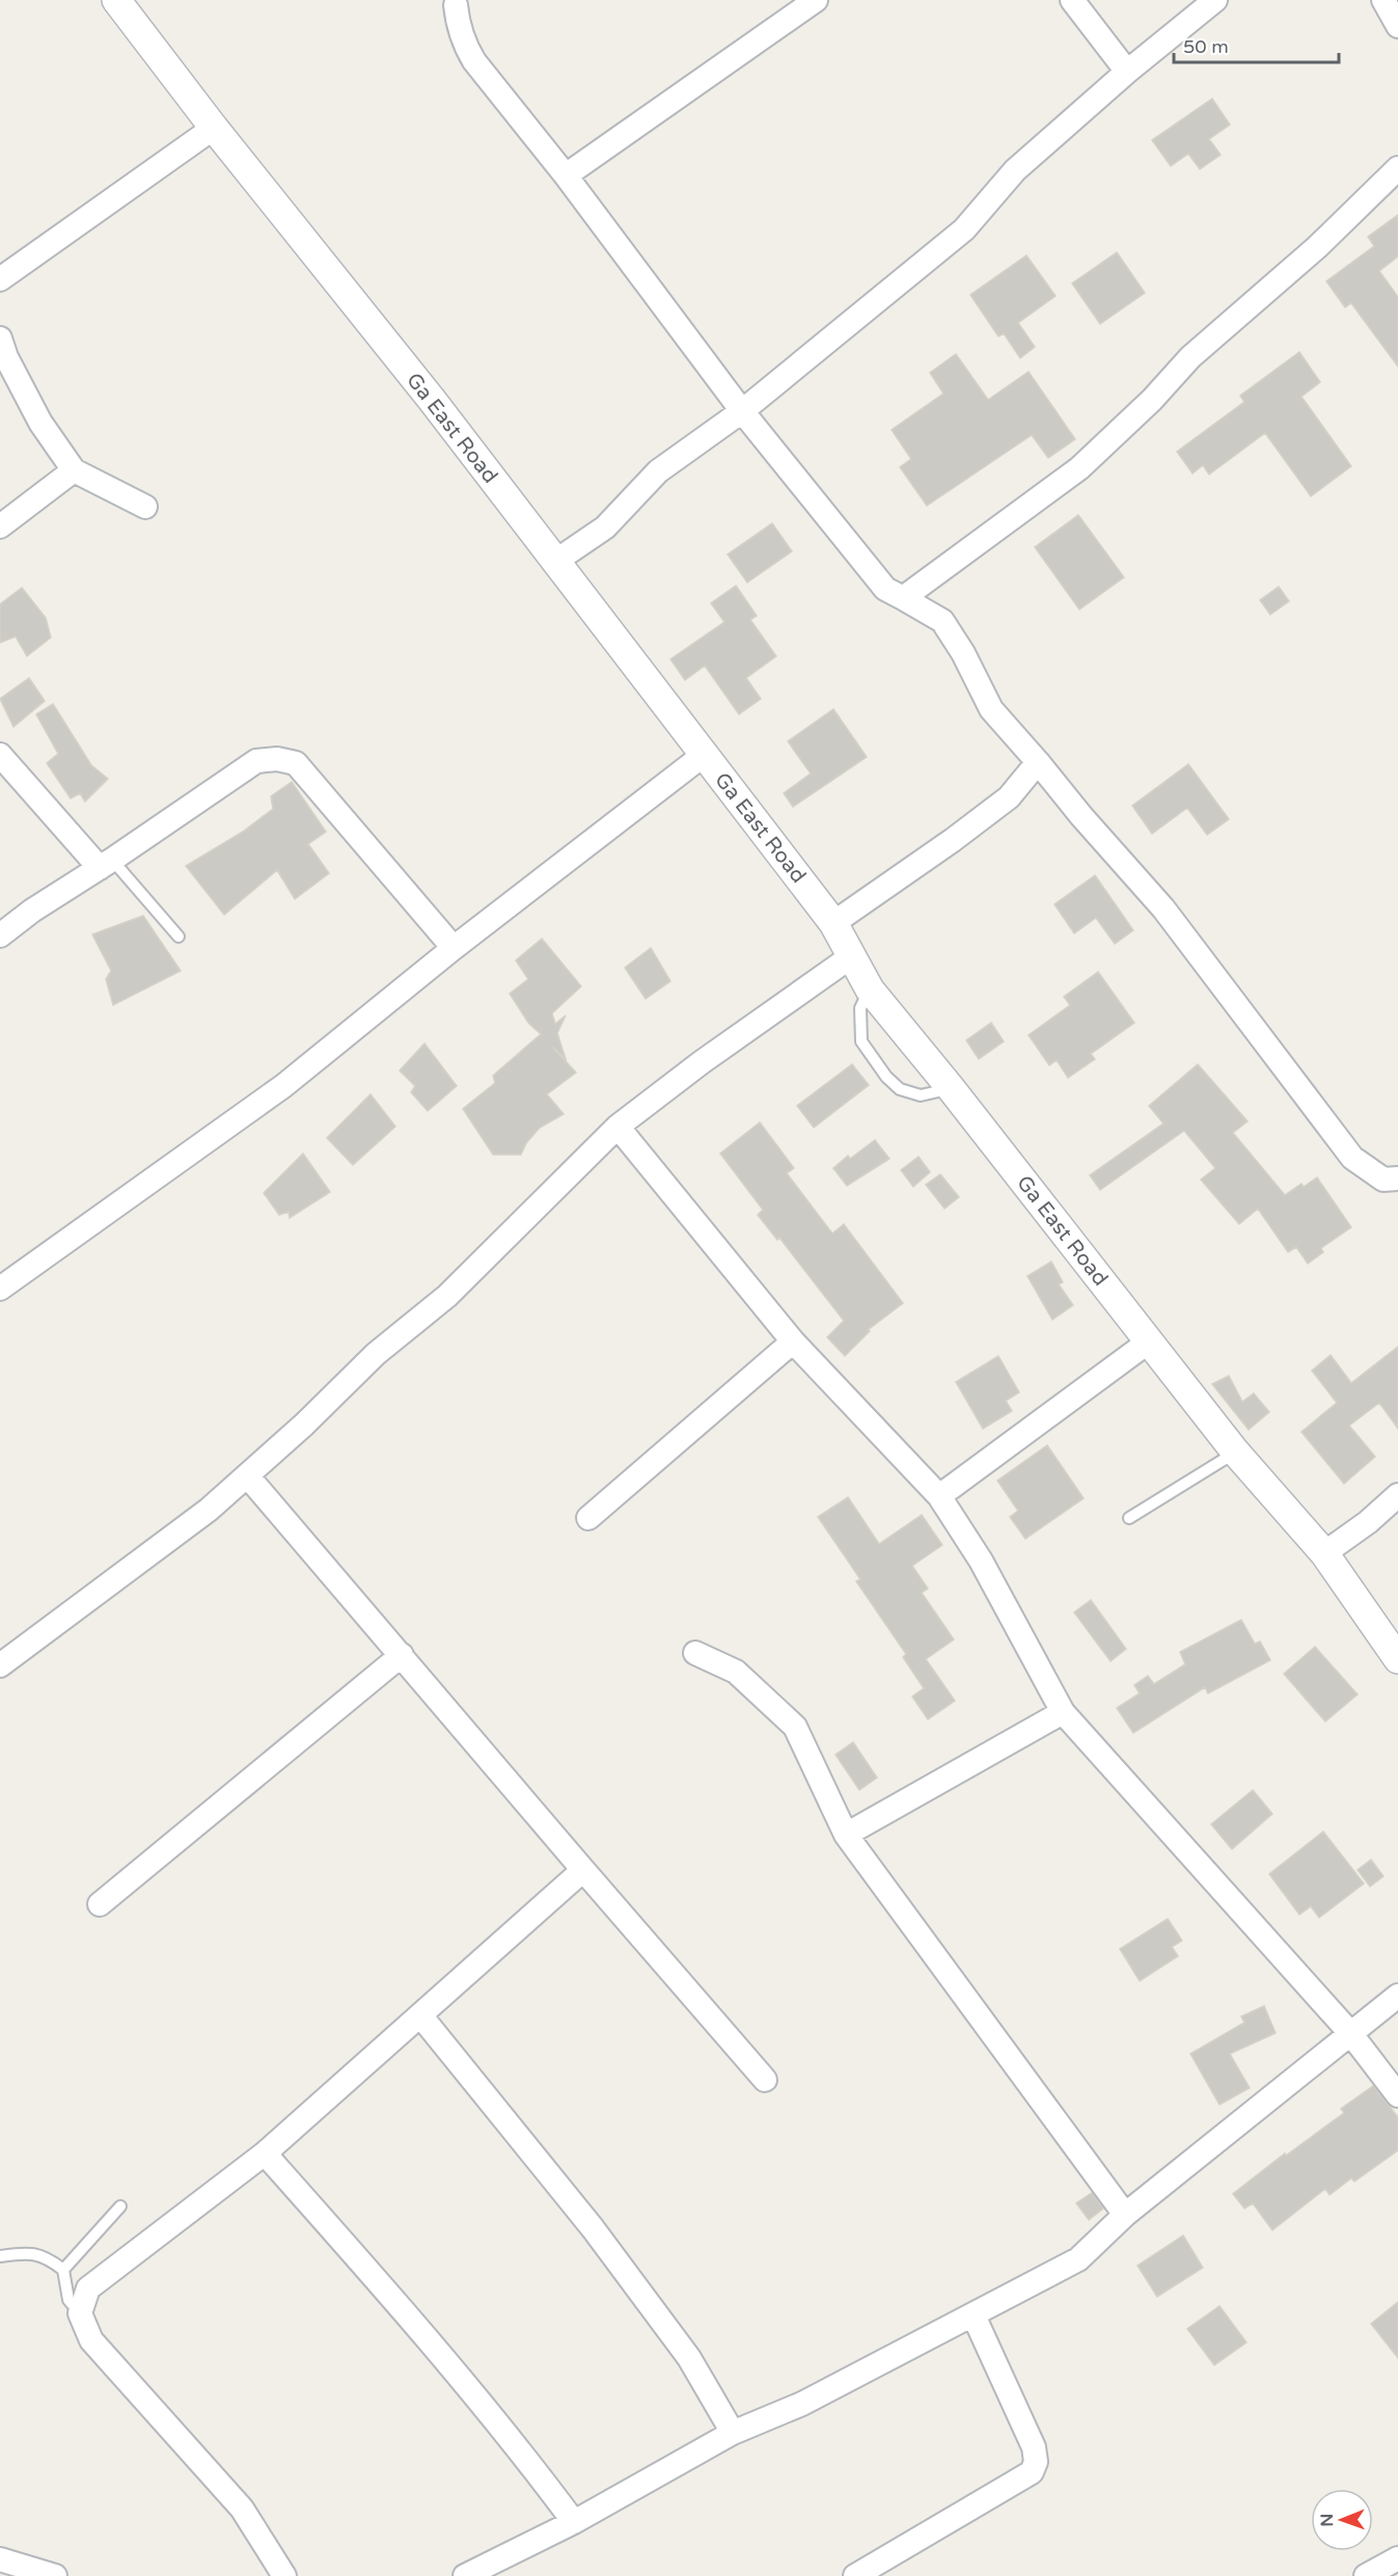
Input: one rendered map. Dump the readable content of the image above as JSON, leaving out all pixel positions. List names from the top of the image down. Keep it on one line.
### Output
{"streets":{"street":["Ga East Road"]},"scale_bar":"50 m","north":"left"}
